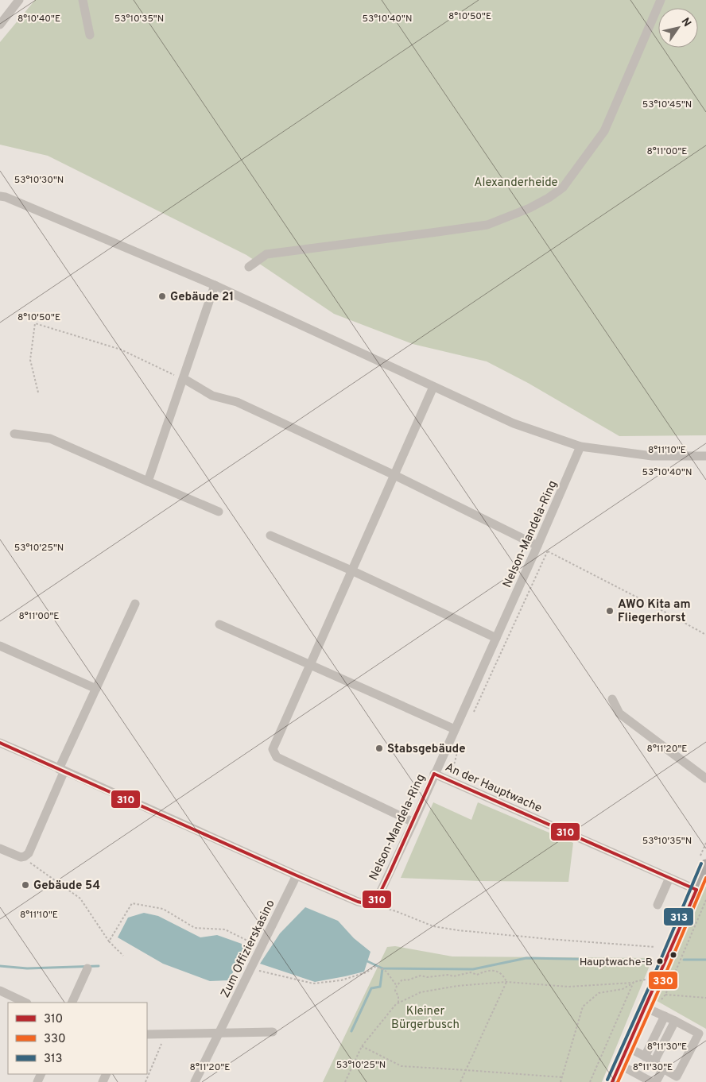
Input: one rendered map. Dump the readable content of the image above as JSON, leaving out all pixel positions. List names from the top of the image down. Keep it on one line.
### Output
{"streets":{"street":["Nelson-Mandela-Ring","An der Hauptwache","Zum Offizierskasino"]},"crossings":[["Nelson-Mandela-Ring","An der Hauptwache"]],"parks":["Alexanderheide","Kleiner Bürgerbusch"],"places":["Gebäude 21","AWO Kita am Fliegerhorst","Stabsgebäude","Gebäude 54","Hauptwache-B"],"lines":["transit line 310","transit line 313","transit line 330"],"legend":["310","330","313"],"north":"top right","coordinates":["8°10'50\"E","53°10'35\"N","53°10'40\"N","8°10'40\"E","53°10'45\"N","8°11'00\"E","53°10'30\"N","8°11'10\"E","53°10'25\"N","8°11'20\"E","8°11'30\"E"]}
